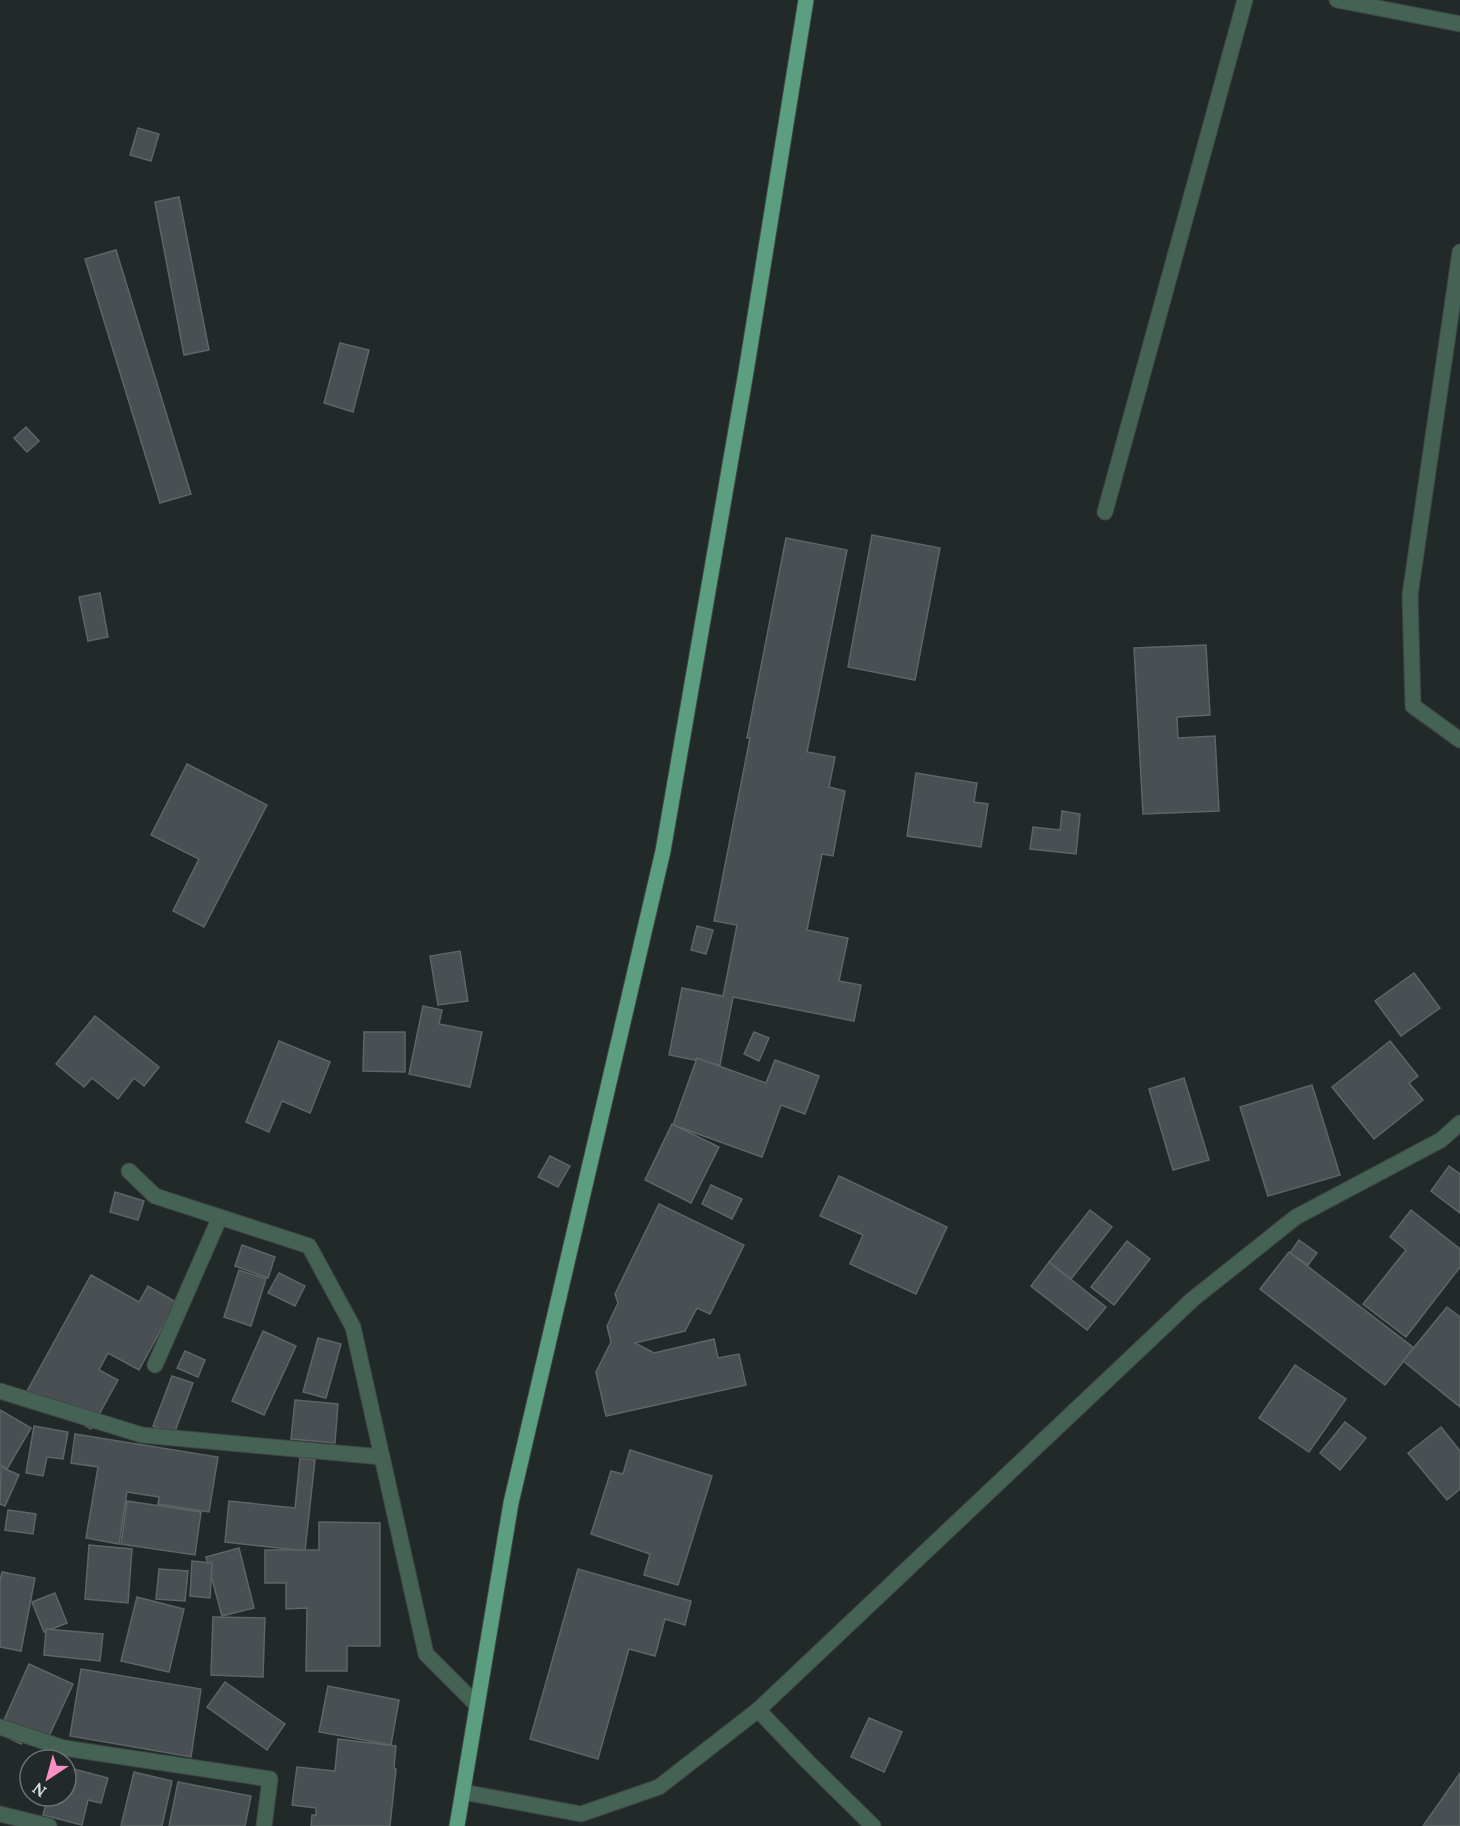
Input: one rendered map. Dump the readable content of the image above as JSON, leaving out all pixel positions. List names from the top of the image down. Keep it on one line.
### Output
{"north":"bottom left"}
